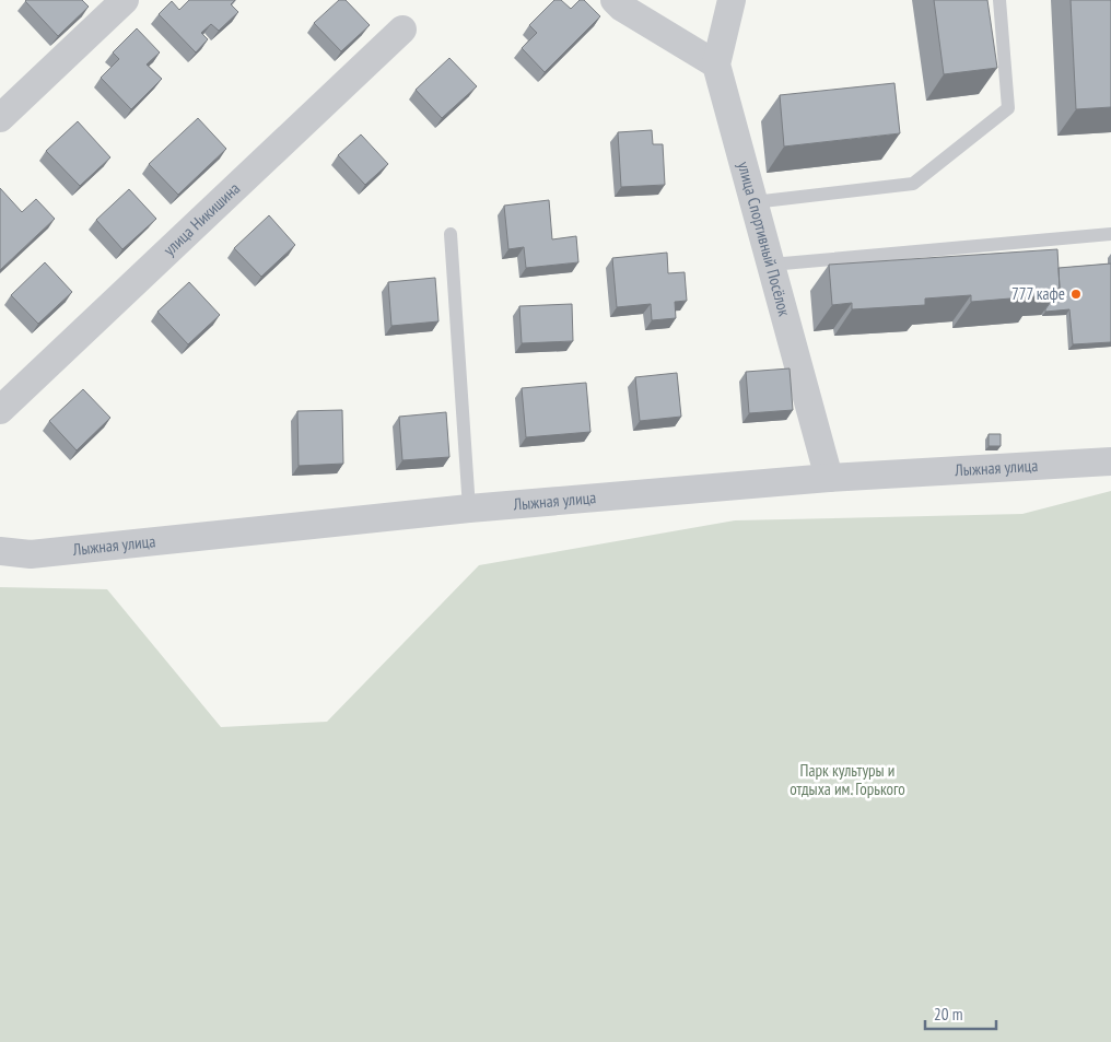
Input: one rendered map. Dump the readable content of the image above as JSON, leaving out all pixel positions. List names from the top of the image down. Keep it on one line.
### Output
{"streets":{"street":["улица Никишина","улица Спортивный Посёлок","Лыжная улица"]},"crossings":[["улица Спортивный Посёлок","Лыжная улица"]],"parks":["Парк культуры и отдыха им. Горького"],"places":["777 кафе"],"scale_bar":"20 m"}
